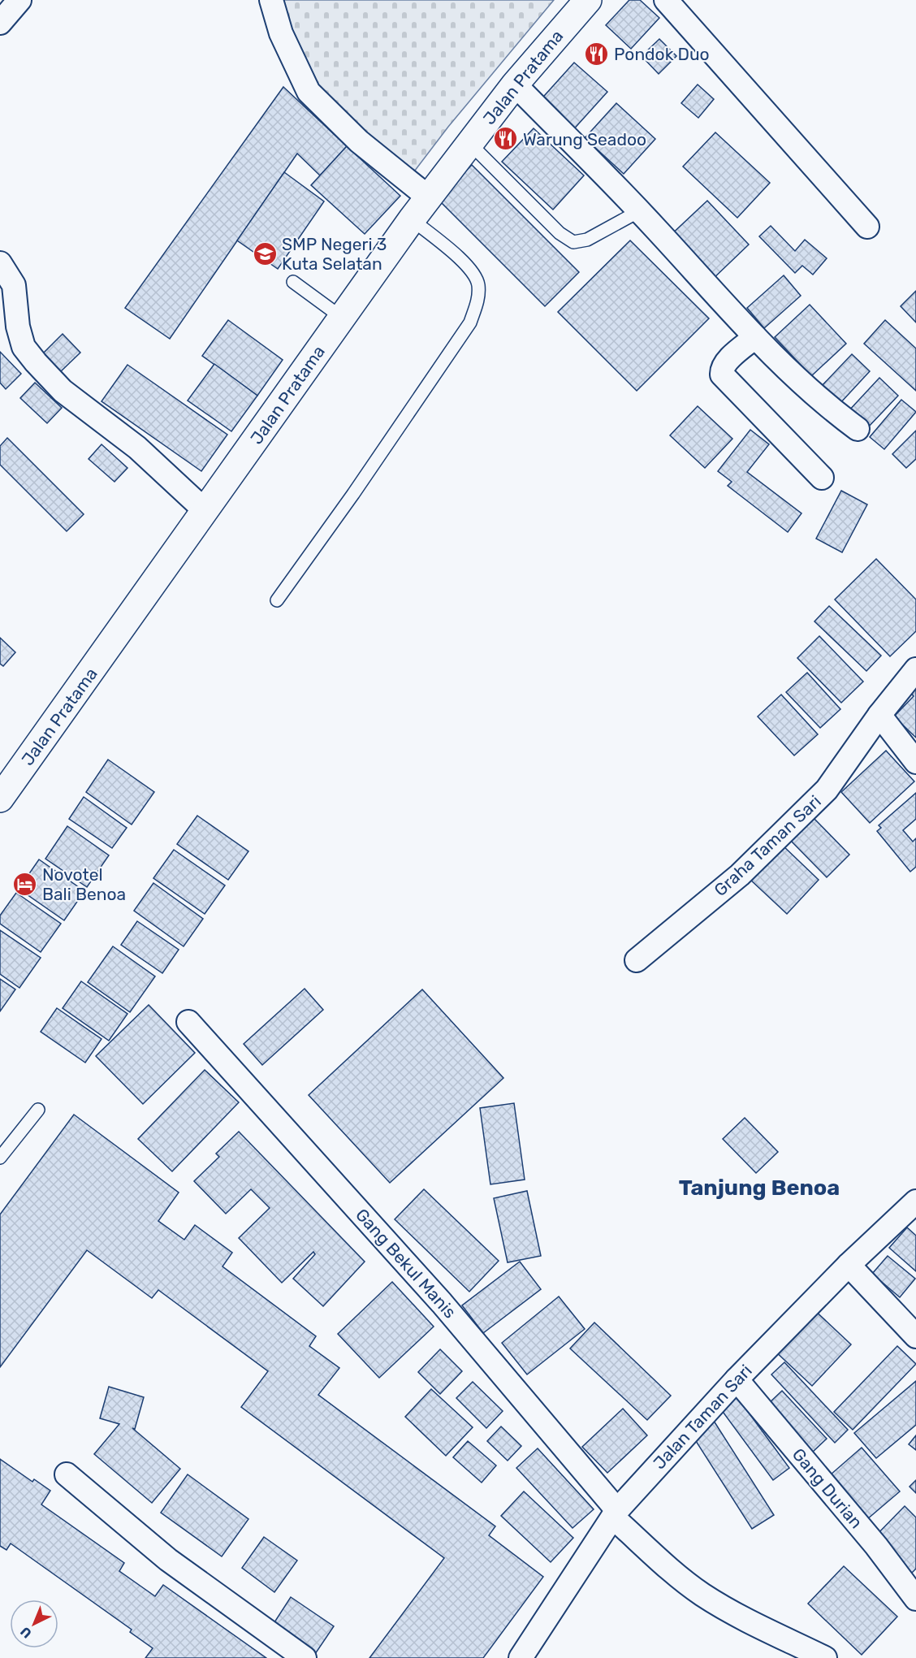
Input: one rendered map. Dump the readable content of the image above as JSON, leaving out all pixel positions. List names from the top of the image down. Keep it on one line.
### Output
{"streets":{"street":["Jalan Pratama","Graha Taman Sari","Gang Bekul Manis","Jalan Taman Sari","Gang Durian"]},"crossings":[["Gang Bekul Manis","Jalan Taman Sari"],["Jalan Taman Sari","Gang Durian"]],"districts":["Tanjung Benoa"],"places":{"restaurant":["Pondok Duo","Warung Seadoo"],"school or university":["SMP Negeri 3 Kuta Selatan"],"hotel":["Novotel Bali Benoa"]},"north":"bottom left"}
